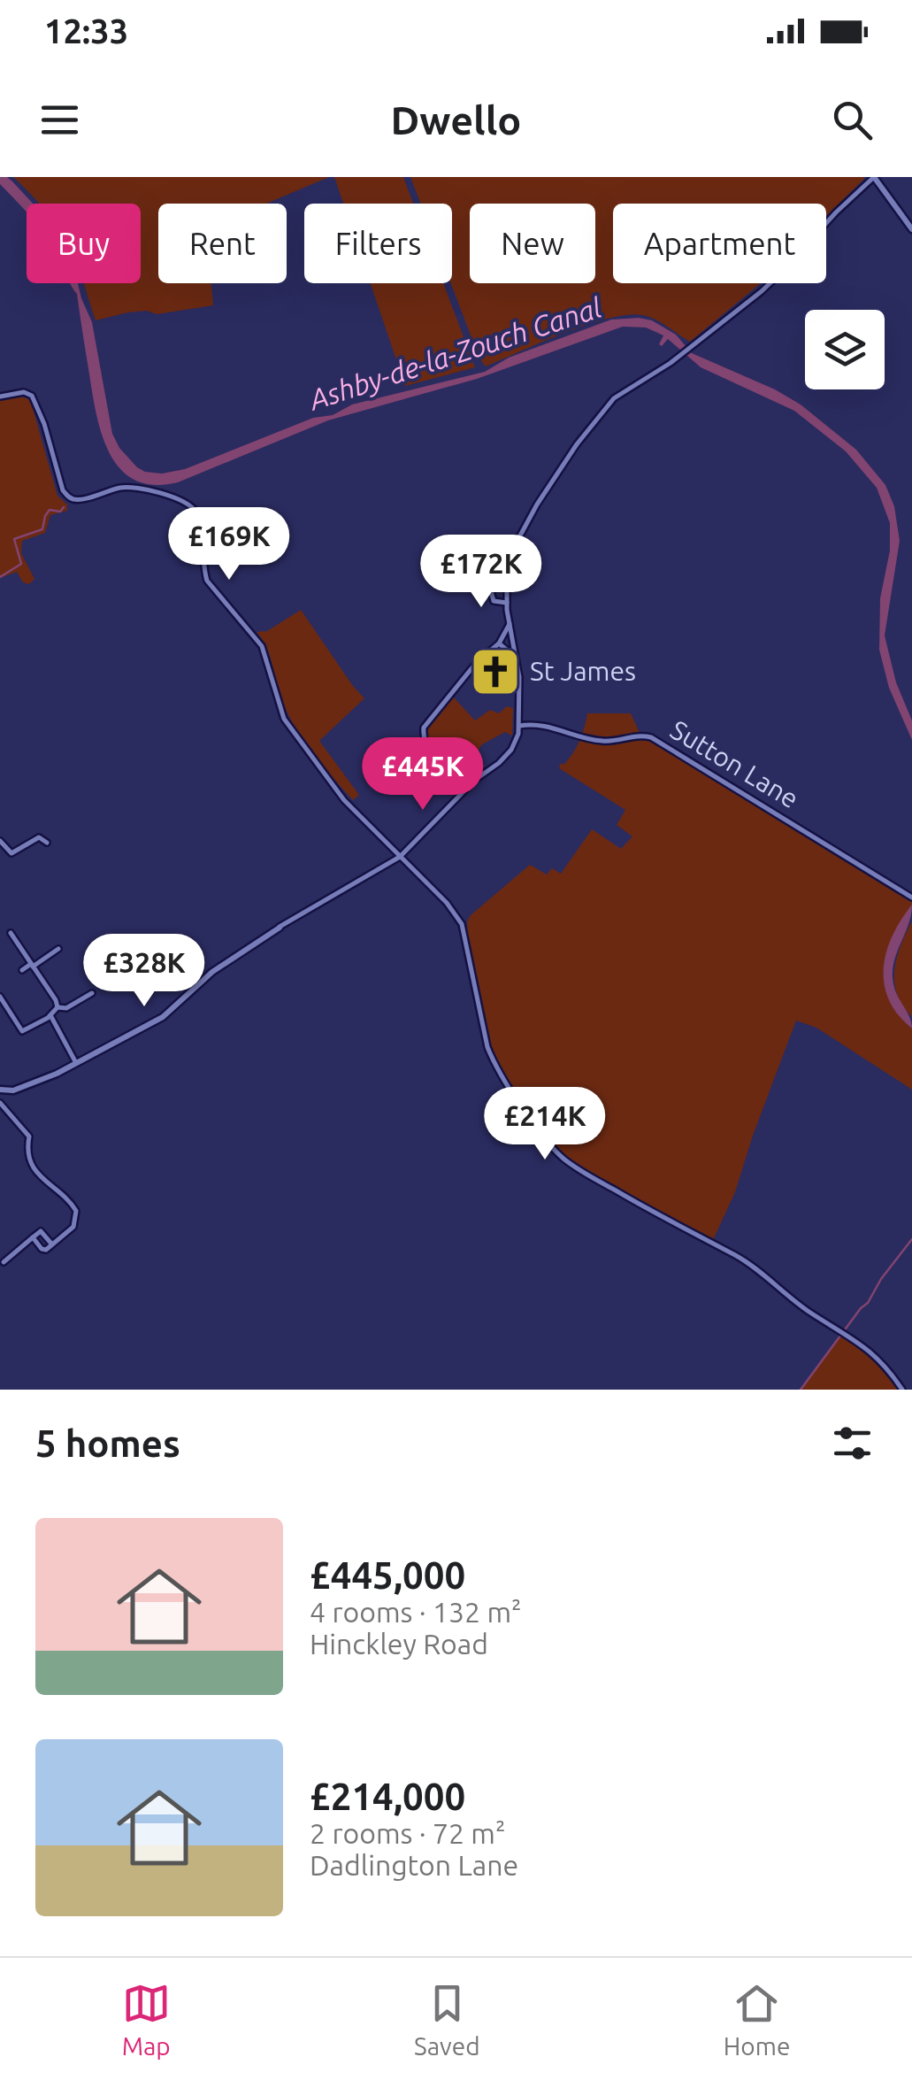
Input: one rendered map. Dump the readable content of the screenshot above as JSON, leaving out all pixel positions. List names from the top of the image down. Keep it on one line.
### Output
{"streets":{"street":["Sutton Lane"]},"water":["Ashby-de-la-Zouch Canal"],"places":{"church":["St James"]},"page":{"status":"12:33","header":"Dwello","chip":["Buy","Rent","Filters","New","Apartment"],"price":["£169K","£172K","£445K","£328K","£214K"],"heading":"5 homes","list":[{"name":"£445,000","note":"4 rooms · 132 m² · Hinckley Road"},{"name":"£214,000","note":"2 rooms · 72 m² · Dadlington Lane"}],"tabs":["Map","Saved","Home"]}}
